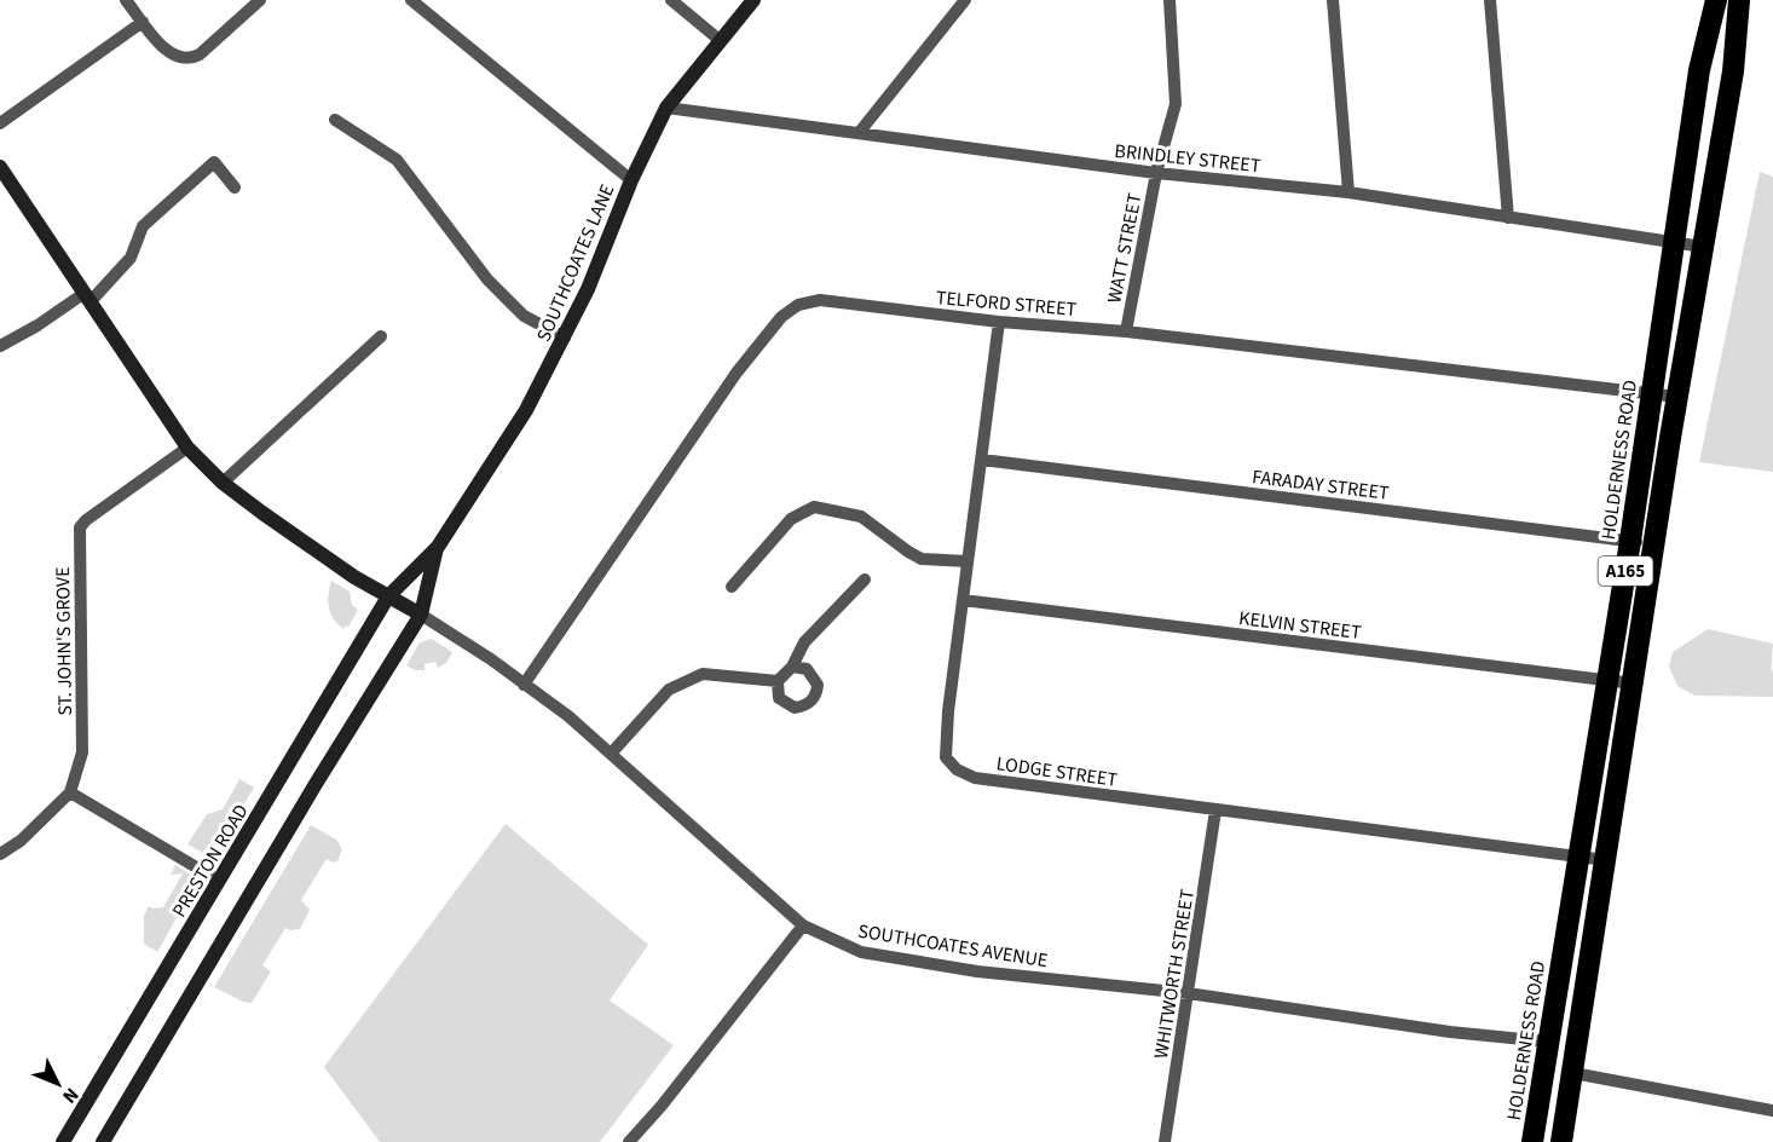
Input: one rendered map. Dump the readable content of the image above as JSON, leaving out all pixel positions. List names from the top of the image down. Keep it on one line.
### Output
{"streets":{"highway":["HOLDERNESS ROAD","A165"],"street":["BRINDLEY STREET","WATT STREET","SOUTHCOATES LANE","TELFORD STREET","FARADAY STREET","KELVIN STREET","ST. JOHN'S GROVE","LODGE STREET","PRESTON ROAD","SOUTHCOATES AVENUE","WHITWORTH STREET"]},"crossings":[["BRINDLEY STREET","WATT STREET"],["BRINDLEY STREET","SOUTHCOATES LANE"],["BRINDLEY STREET","HOLDERNESS ROAD"],["BRINDLEY STREET","A165"],["WATT STREET","TELFORD STREET"],["SOUTHCOATES LANE","PRESTON ROAD"],["SOUTHCOATES LANE","SOUTHCOATES AVENUE"],["TELFORD STREET","HOLDERNESS ROAD"],["TELFORD STREET","A165"],["TELFORD STREET","LODGE STREET"],["TELFORD STREET","SOUTHCOATES AVENUE"],["HOLDERNESS ROAD","FARADAY STREET"],["HOLDERNESS ROAD","KELVIN STREET"],["HOLDERNESS ROAD","LODGE STREET"],["HOLDERNESS ROAD","SOUTHCOATES AVENUE"],["FARADAY STREET","A165"],["FARADAY STREET","LODGE STREET"],["A165","KELVIN STREET"],["A165","LODGE STREET"],["KELVIN STREET","LODGE STREET"],["LODGE STREET","WHITWORTH STREET"],["SOUTHCOATES AVENUE","WHITWORTH STREET"]],"north":"bottom right"}
